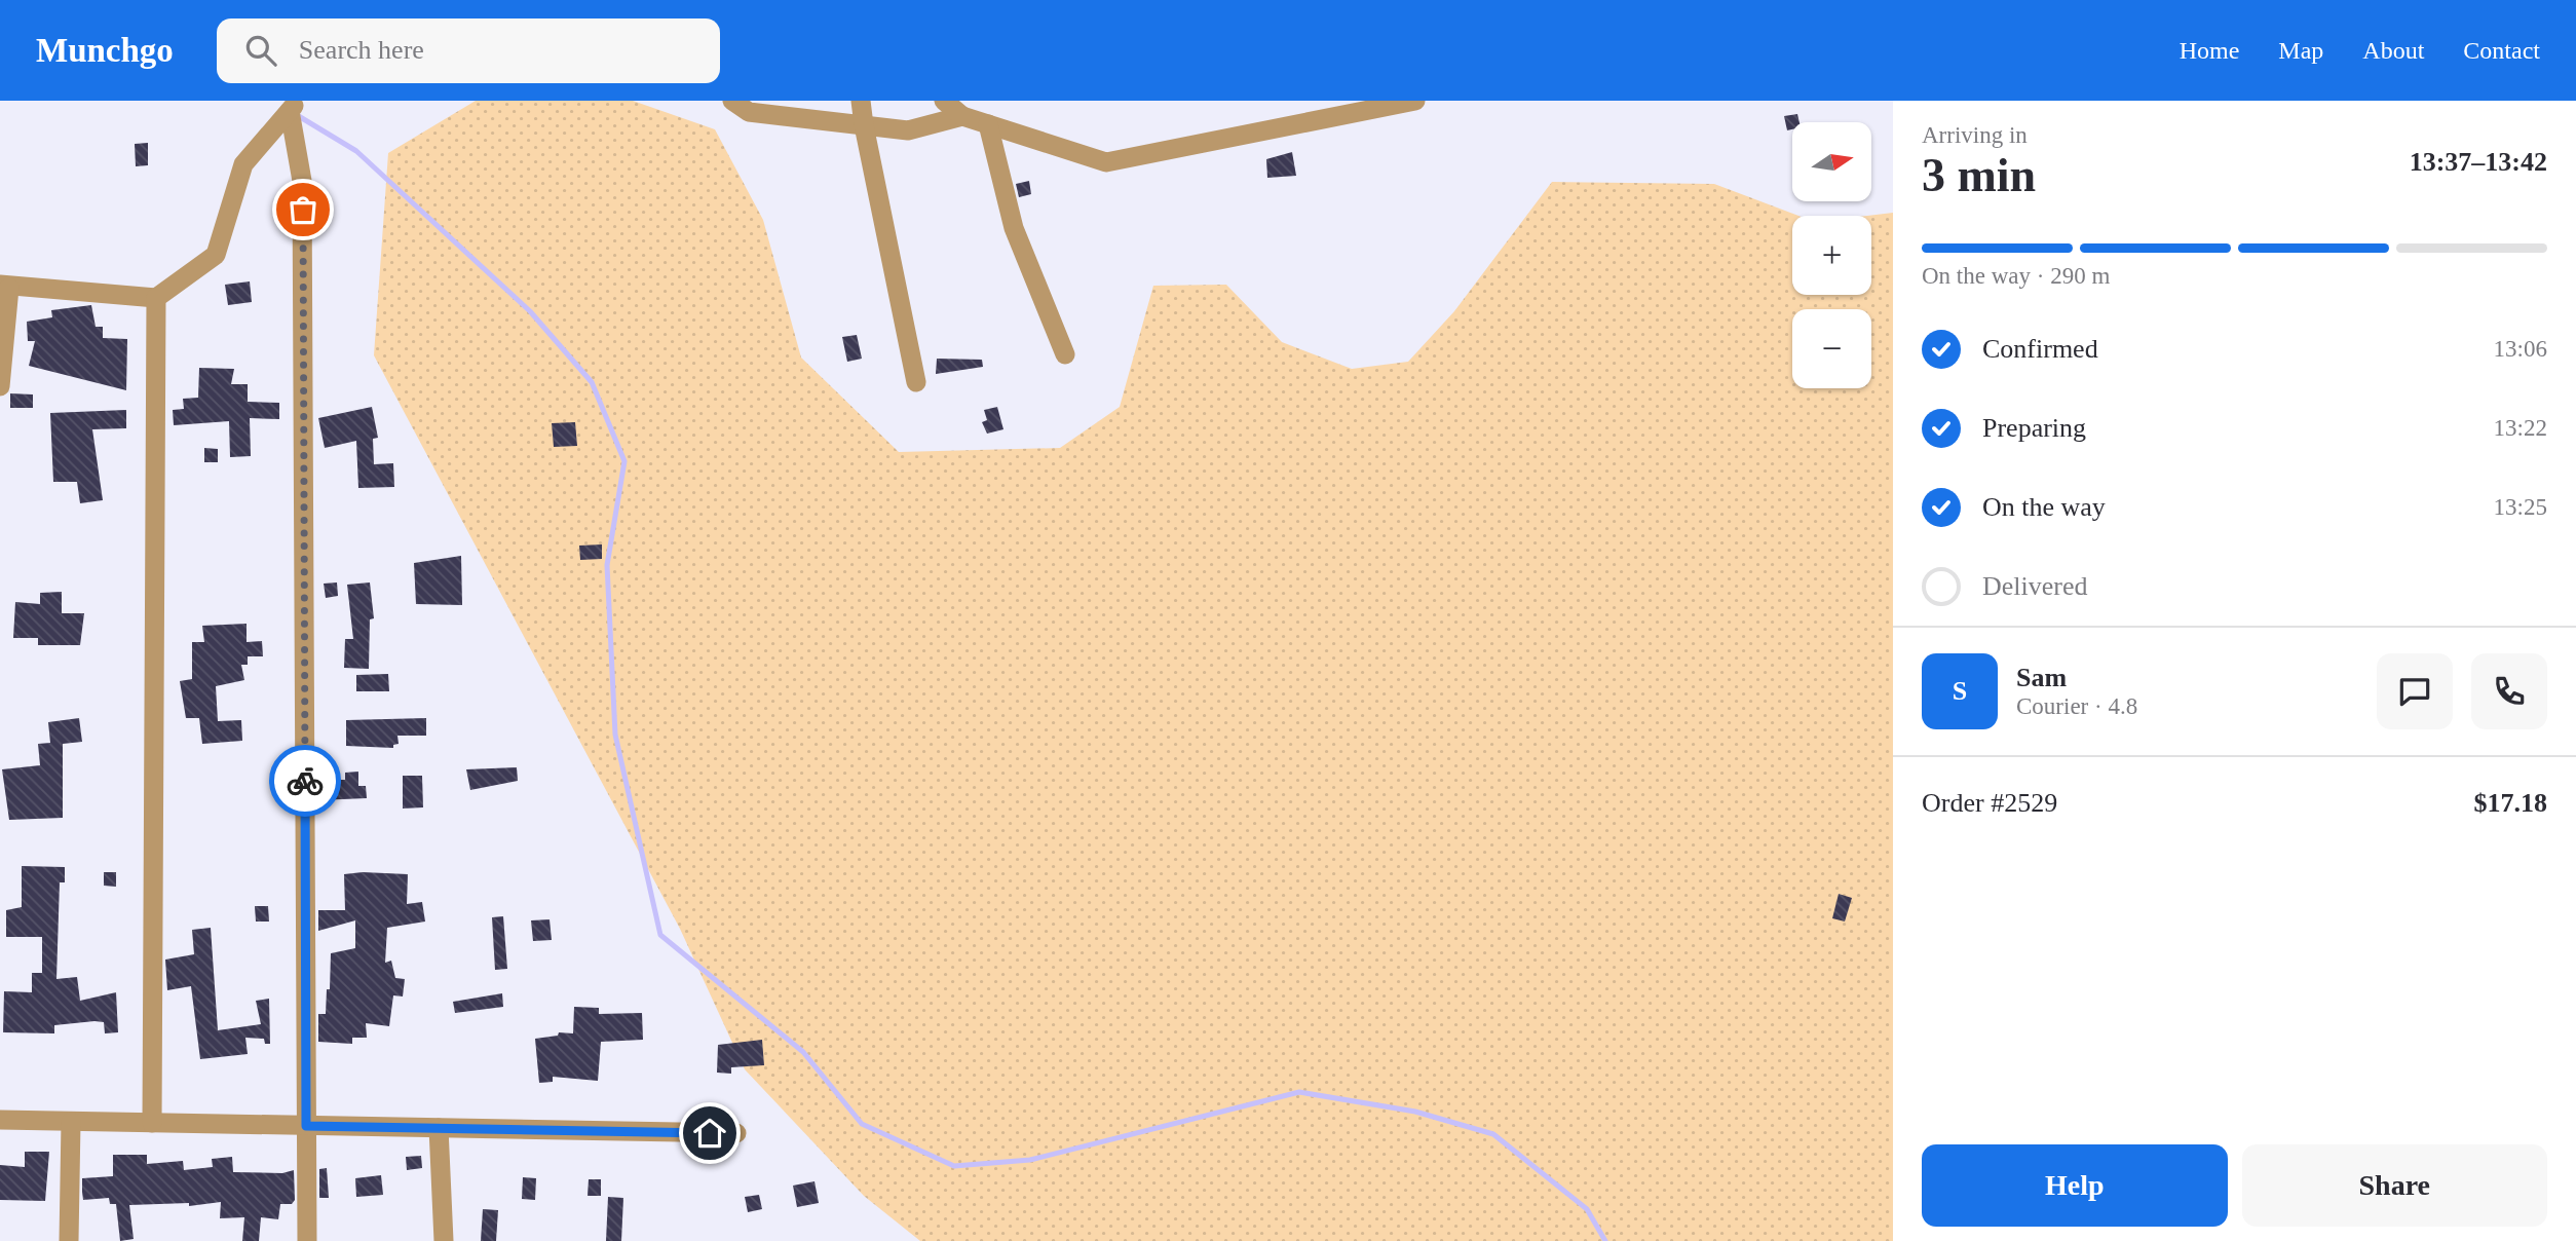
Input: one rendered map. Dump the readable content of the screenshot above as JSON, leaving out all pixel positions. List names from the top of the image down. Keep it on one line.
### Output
{"north":"right","page":{"header":"Munchgo","search":"Search here","nav":["Home","Map","About","Contact"],"heading":["3 min","Arriving in","13:37–13:42"],"panel":["Sam","Courier · 4.8","Order #2529","$17.18"],"map_buttons":["+","−"],"bar":"On the way · 290 m","list":[["Confirmed","13:06"],["Preparing","13:22"],["On the way","13:25"],"Delivered"],"round":"S","buttons":["Help","Share"]}}
